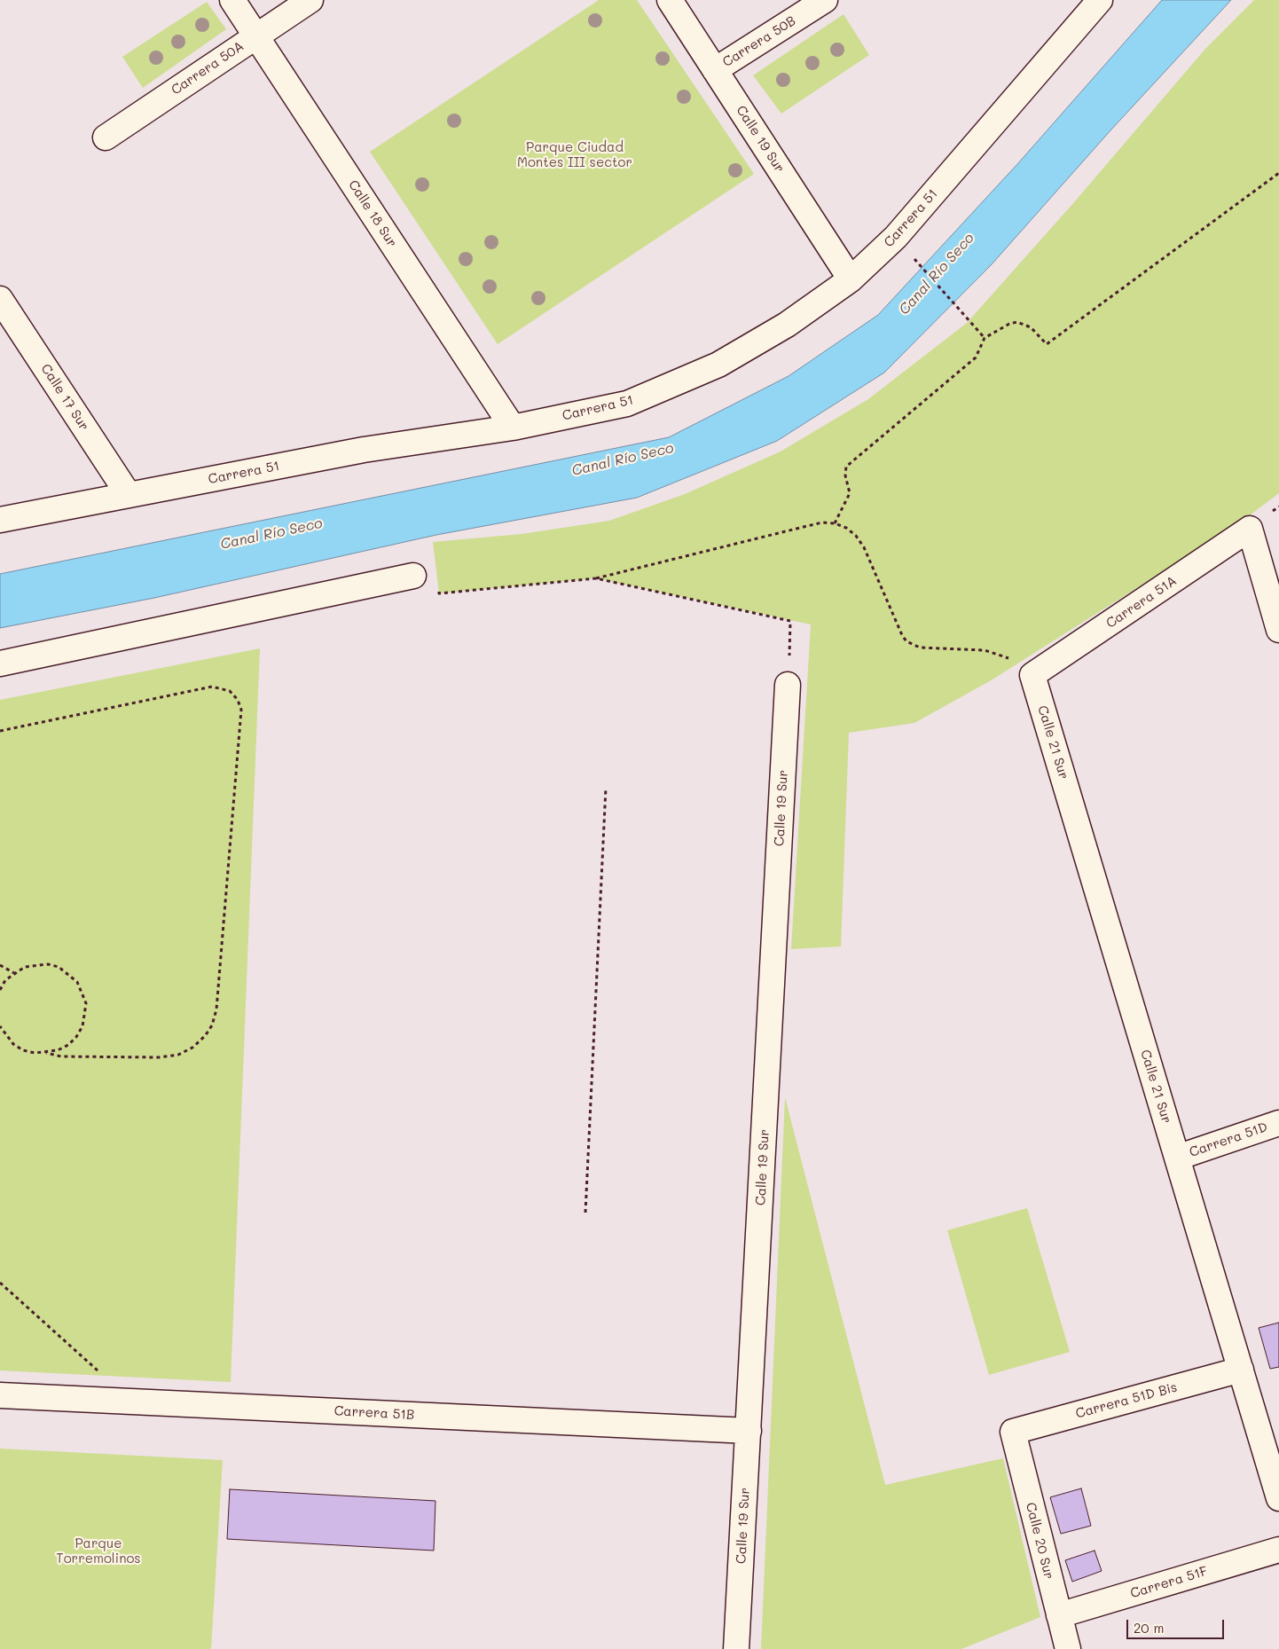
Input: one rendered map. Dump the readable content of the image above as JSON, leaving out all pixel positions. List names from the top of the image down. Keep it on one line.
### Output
{"streets":{"street":["Carrera 50B","Carrera 50A","Calle 19 Sur","Calle 18 Sur","Carrera 51","Calle 17 Sur","Carrera 51A","Calle 21 Sur","Carrera 51D","Carrera 51D Bis","Carrera 51B","Calle 20 Sur","Carrera 51F"]},"crossings":[["Carrera 50B","Calle 19 Sur"],["Carrera 50A","Calle 18 Sur"],["Calle 19 Sur","Carrera 51"],["Calle 19 Sur","Carrera 51B"],["Calle 18 Sur","Carrera 51"],["Carrera 51","Calle 17 Sur"],["Carrera 51A","Calle 21 Sur"],["Calle 21 Sur","Carrera 51D"],["Calle 21 Sur","Carrera 51D Bis"],["Carrera 51D Bis","Calle 20 Sur"],["Calle 20 Sur","Carrera 51F"]],"water":["Canal Río Seco"],"parks":["Parque Ciudad Montes III sector","Parque Torremolinos"],"scale_bar":"20 m"}
